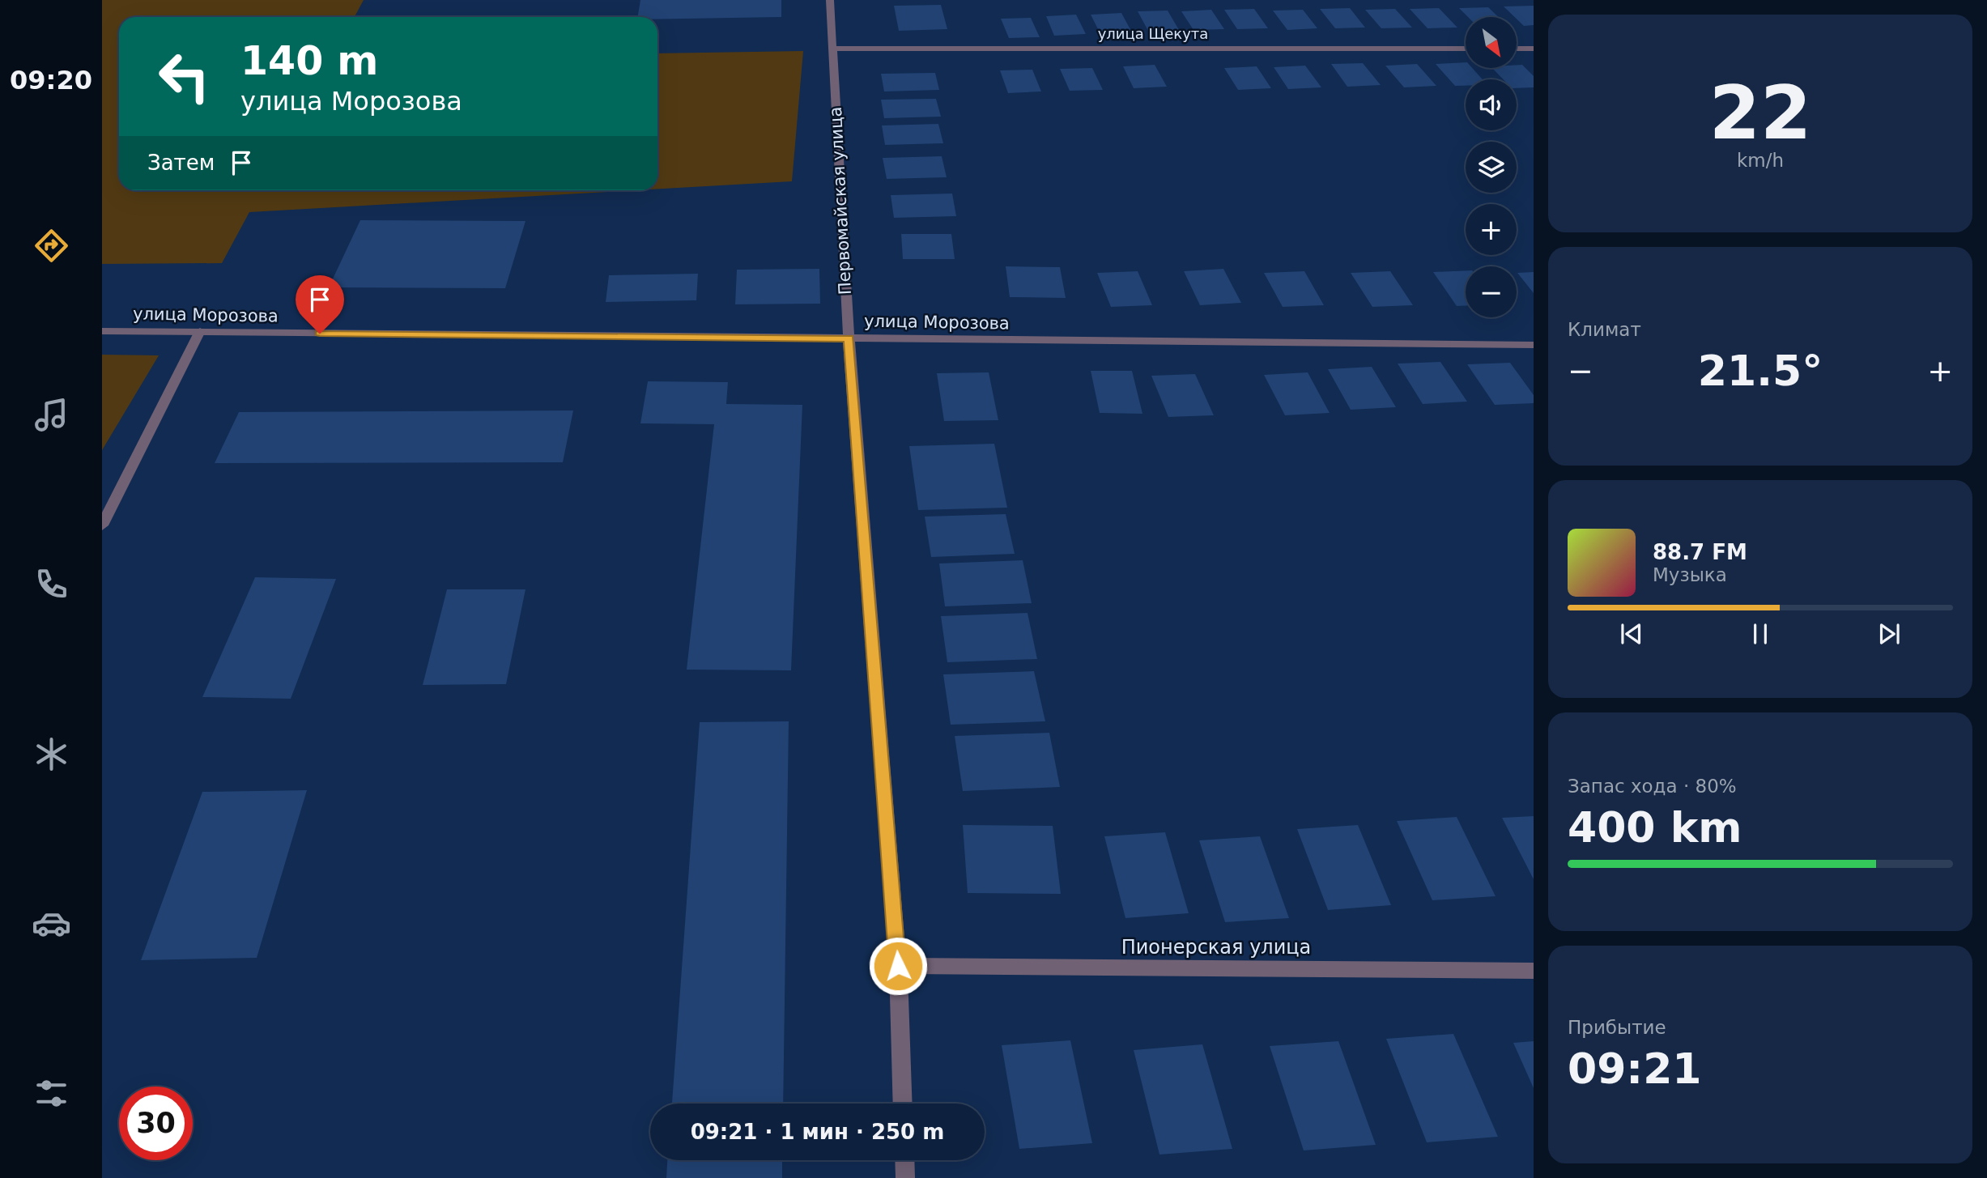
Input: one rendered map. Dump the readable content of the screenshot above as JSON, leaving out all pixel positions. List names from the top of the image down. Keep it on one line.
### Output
{"streets":{"street":["улица Щекута","Первомайская улица","улица Морозова","Пионерская улица"]},"crossings":[["улица Щекута","Первомайская улица"],["Первомайская улица","улица Морозова"],["Первомайская улица","Пионерская улица"]],"north":"bottom right","page":{"tabs":"09:20","tile":[["22","km/h"],"Климат",["Запас хода · 80%","400 km"],["Прибытие","09:21"]],"map_buttons":["+","−"],"turn":["140 m","улица Морозова"],"then":"Затем","heat":["−","21.5°","+"],"song":["88.7 FM","Музыка"],"limit":"30","trip":"09:21 · 1 мин · 250 m"}}
